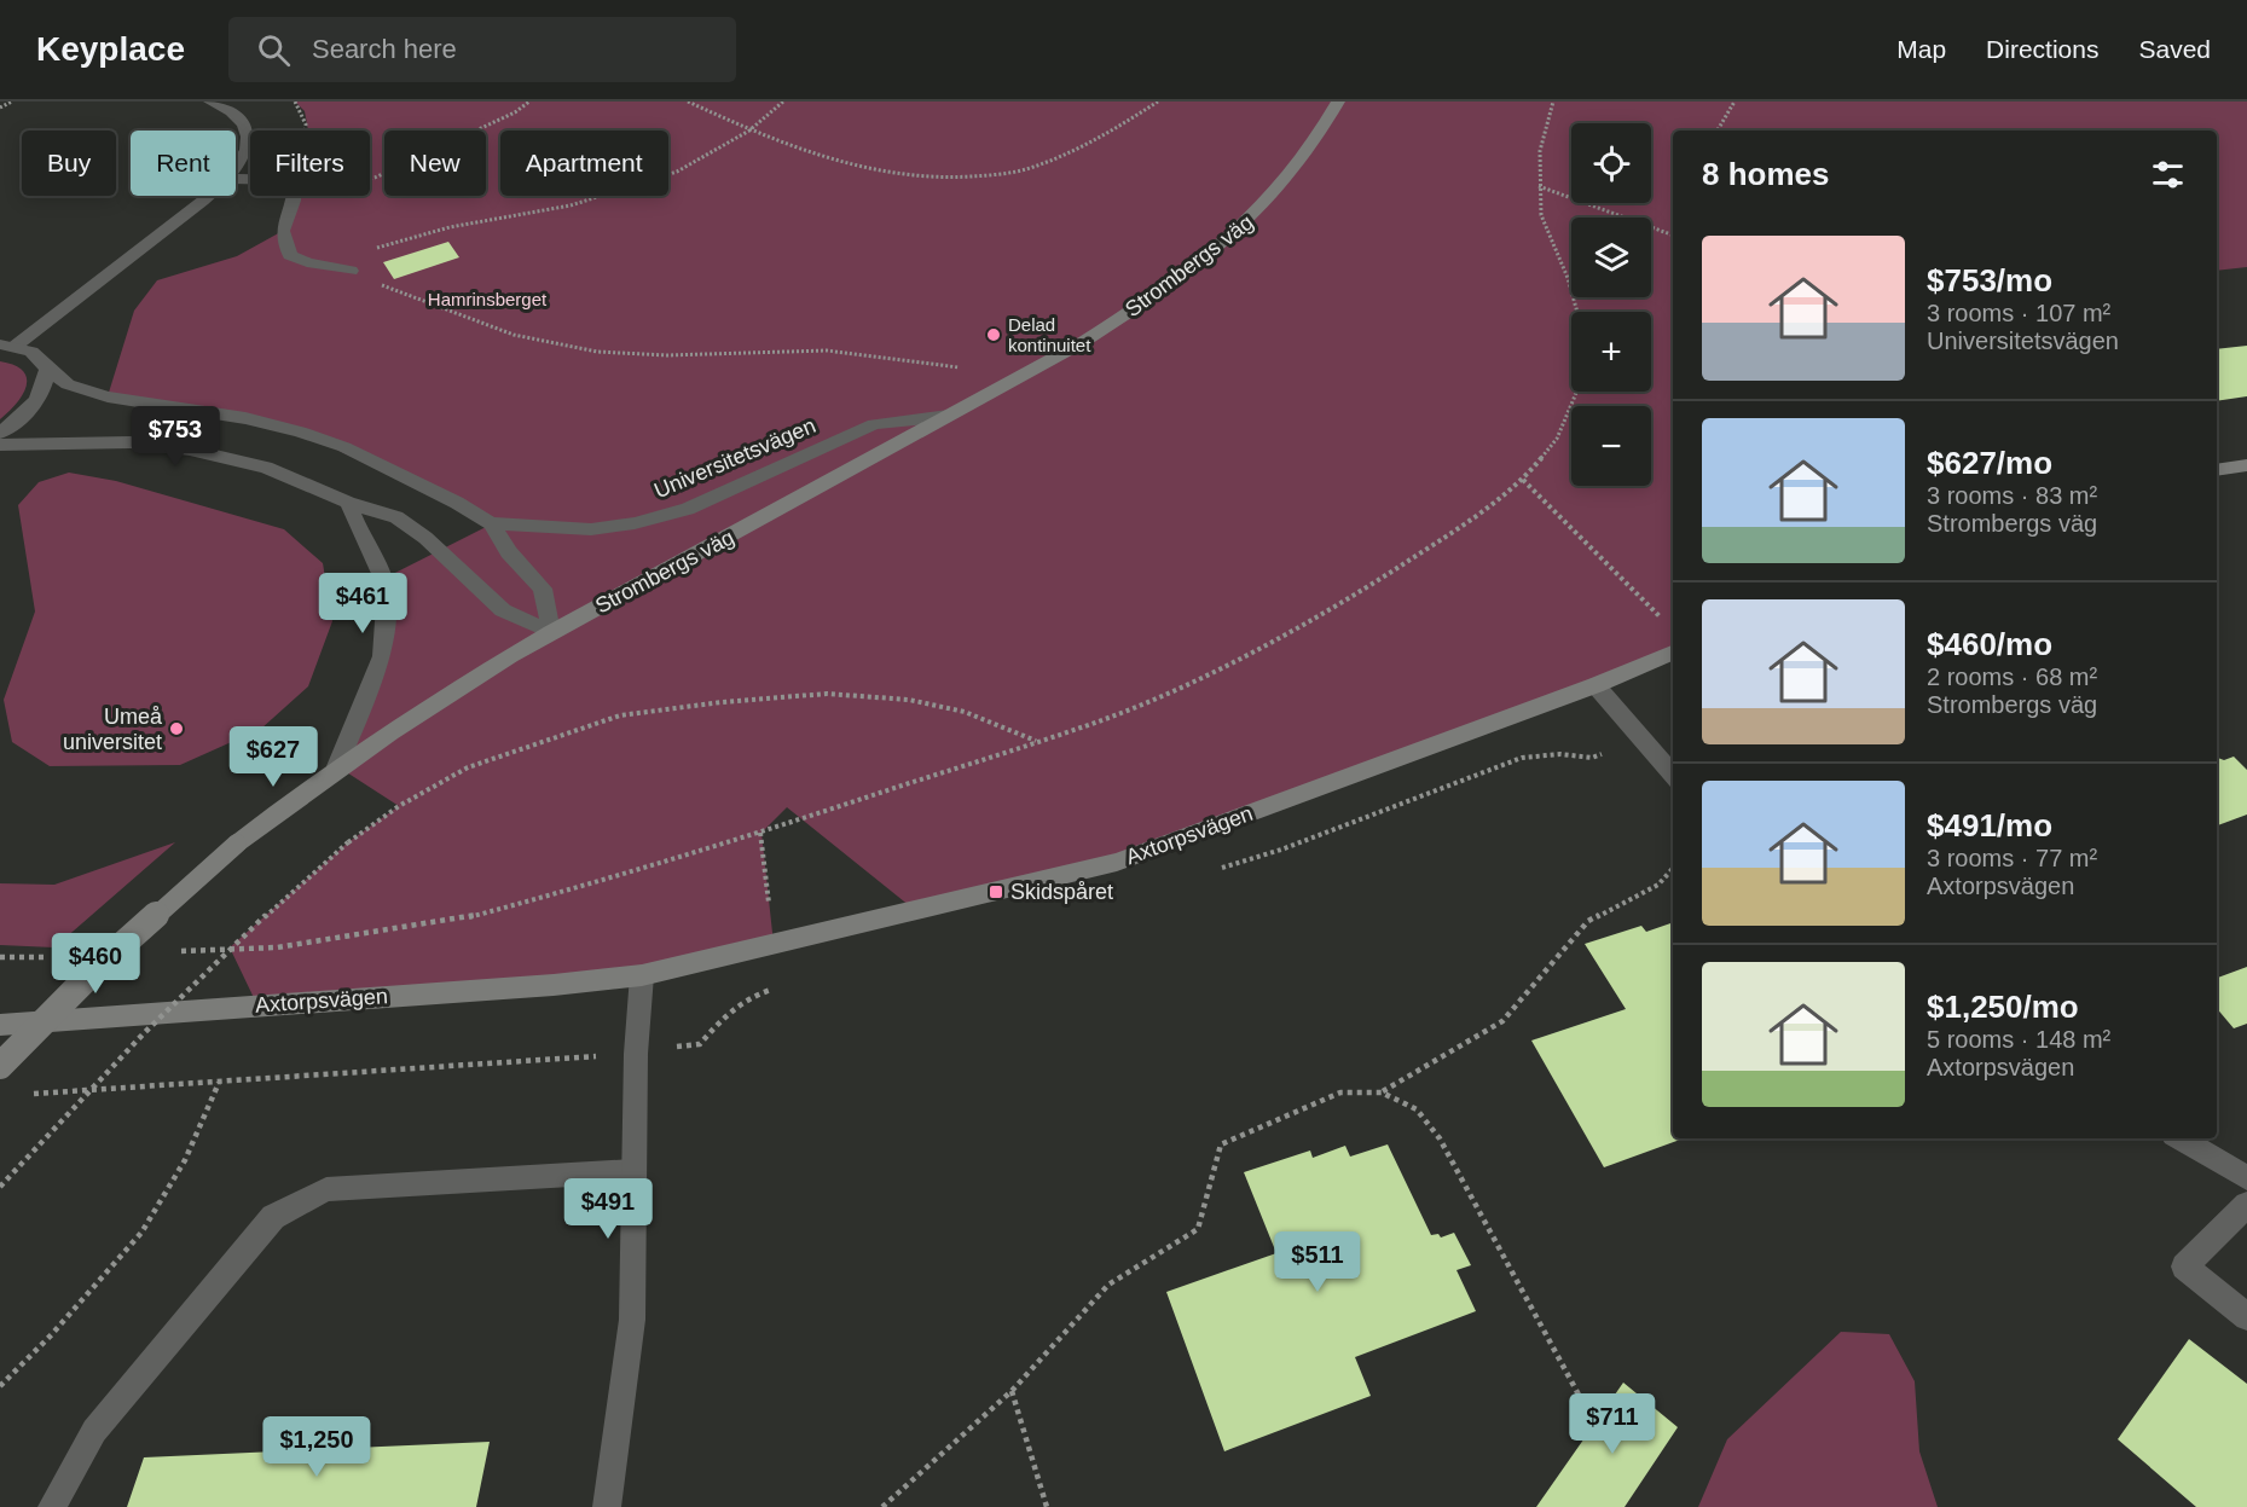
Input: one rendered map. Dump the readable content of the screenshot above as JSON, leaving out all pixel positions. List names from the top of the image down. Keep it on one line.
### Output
{"streets":{"street":["Strombergs väg","Universitetsvägen","Axtorpsvägen"]},"crossings":[["Strombergs väg","Universitetsvägen"]],"parks":["Hamrinsberget"],"places":{"other":["Delad kontinuitet","Umeå universitet"],"transit":["Skidspåret"]},"page":{"header":"Keyplace","search":"Search here","nav":["Map","Directions","Saved"],"map_buttons":["+","−"],"chip":["Buy","Rent","Filters","New","Apartment"],"heading":"8 homes","list":[{"name":"$753/mo","note":"3 rooms · 107 m² · Universitetsvägen"},{"name":"$627/mo","note":"3 rooms · 83 m² · Strombergs väg"},{"name":"$460/mo","note":"2 rooms · 68 m² · Strombergs väg"},{"name":"$491/mo","note":"3 rooms · 77 m² · Axtorpsvägen"},{"name":"$1,250/mo","note":"5 rooms · 148 m² · Axtorpsvägen"}],"price":["$753","$461","$627","$460","$491","$511","$711","$1,250"]}}
